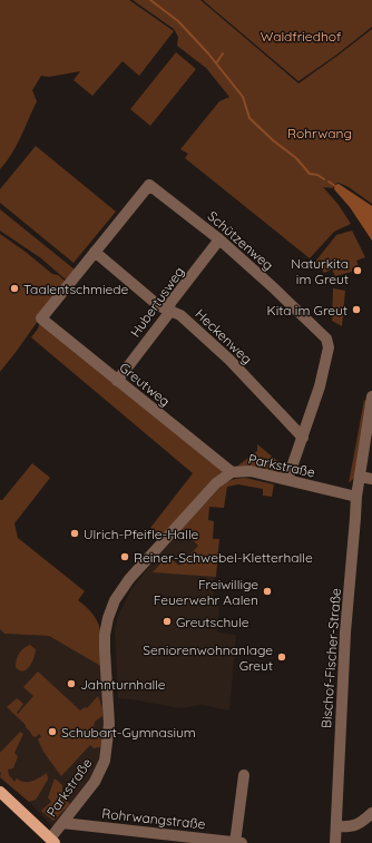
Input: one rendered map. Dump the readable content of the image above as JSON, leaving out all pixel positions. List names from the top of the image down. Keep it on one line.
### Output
{"streets":{"street":["Schützenweg","Hubertusweg","Heckenweg","Greutweg","Parkstraße","Bischof-Fischer-Straße","Rohrwangstraße"]},"crossings":[["Schützenweg","Hubertusweg"],["Schützenweg","Heckenweg"],["Schützenweg","Greutweg"],["Schützenweg","Parkstraße"],["Hubertusweg","Heckenweg"],["Hubertusweg","Greutweg"],["Greutweg","Parkstraße"],["Parkstraße","Bischof-Fischer-Straße"],["Parkstraße","Rohrwangstraße"]],"parks":["Waldfriedhof","Rohrwang"],"places":["Naturkita im Greut","Taalentschmiede","Kita im Greut","Ulrich-Pfeifle-Halle","Reiner-Schwebel-Kletterhalle","Freiwillige Feuerwehr Aalen","Greutschule","Seniorenwohnanlage Greut","Jahnturnhalle","Schubart-Gymnasium"]}
